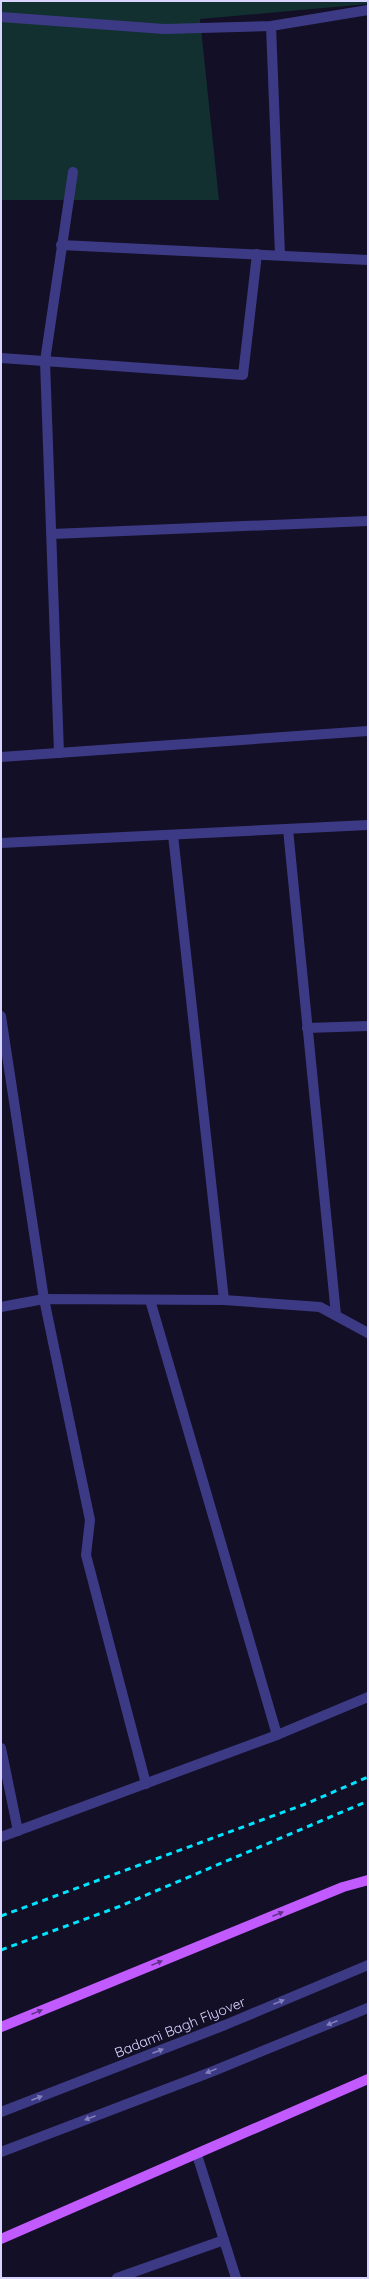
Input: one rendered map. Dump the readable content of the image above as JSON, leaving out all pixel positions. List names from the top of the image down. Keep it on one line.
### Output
{"streets":{"street":["Badami Bagh Flyover"]}}
